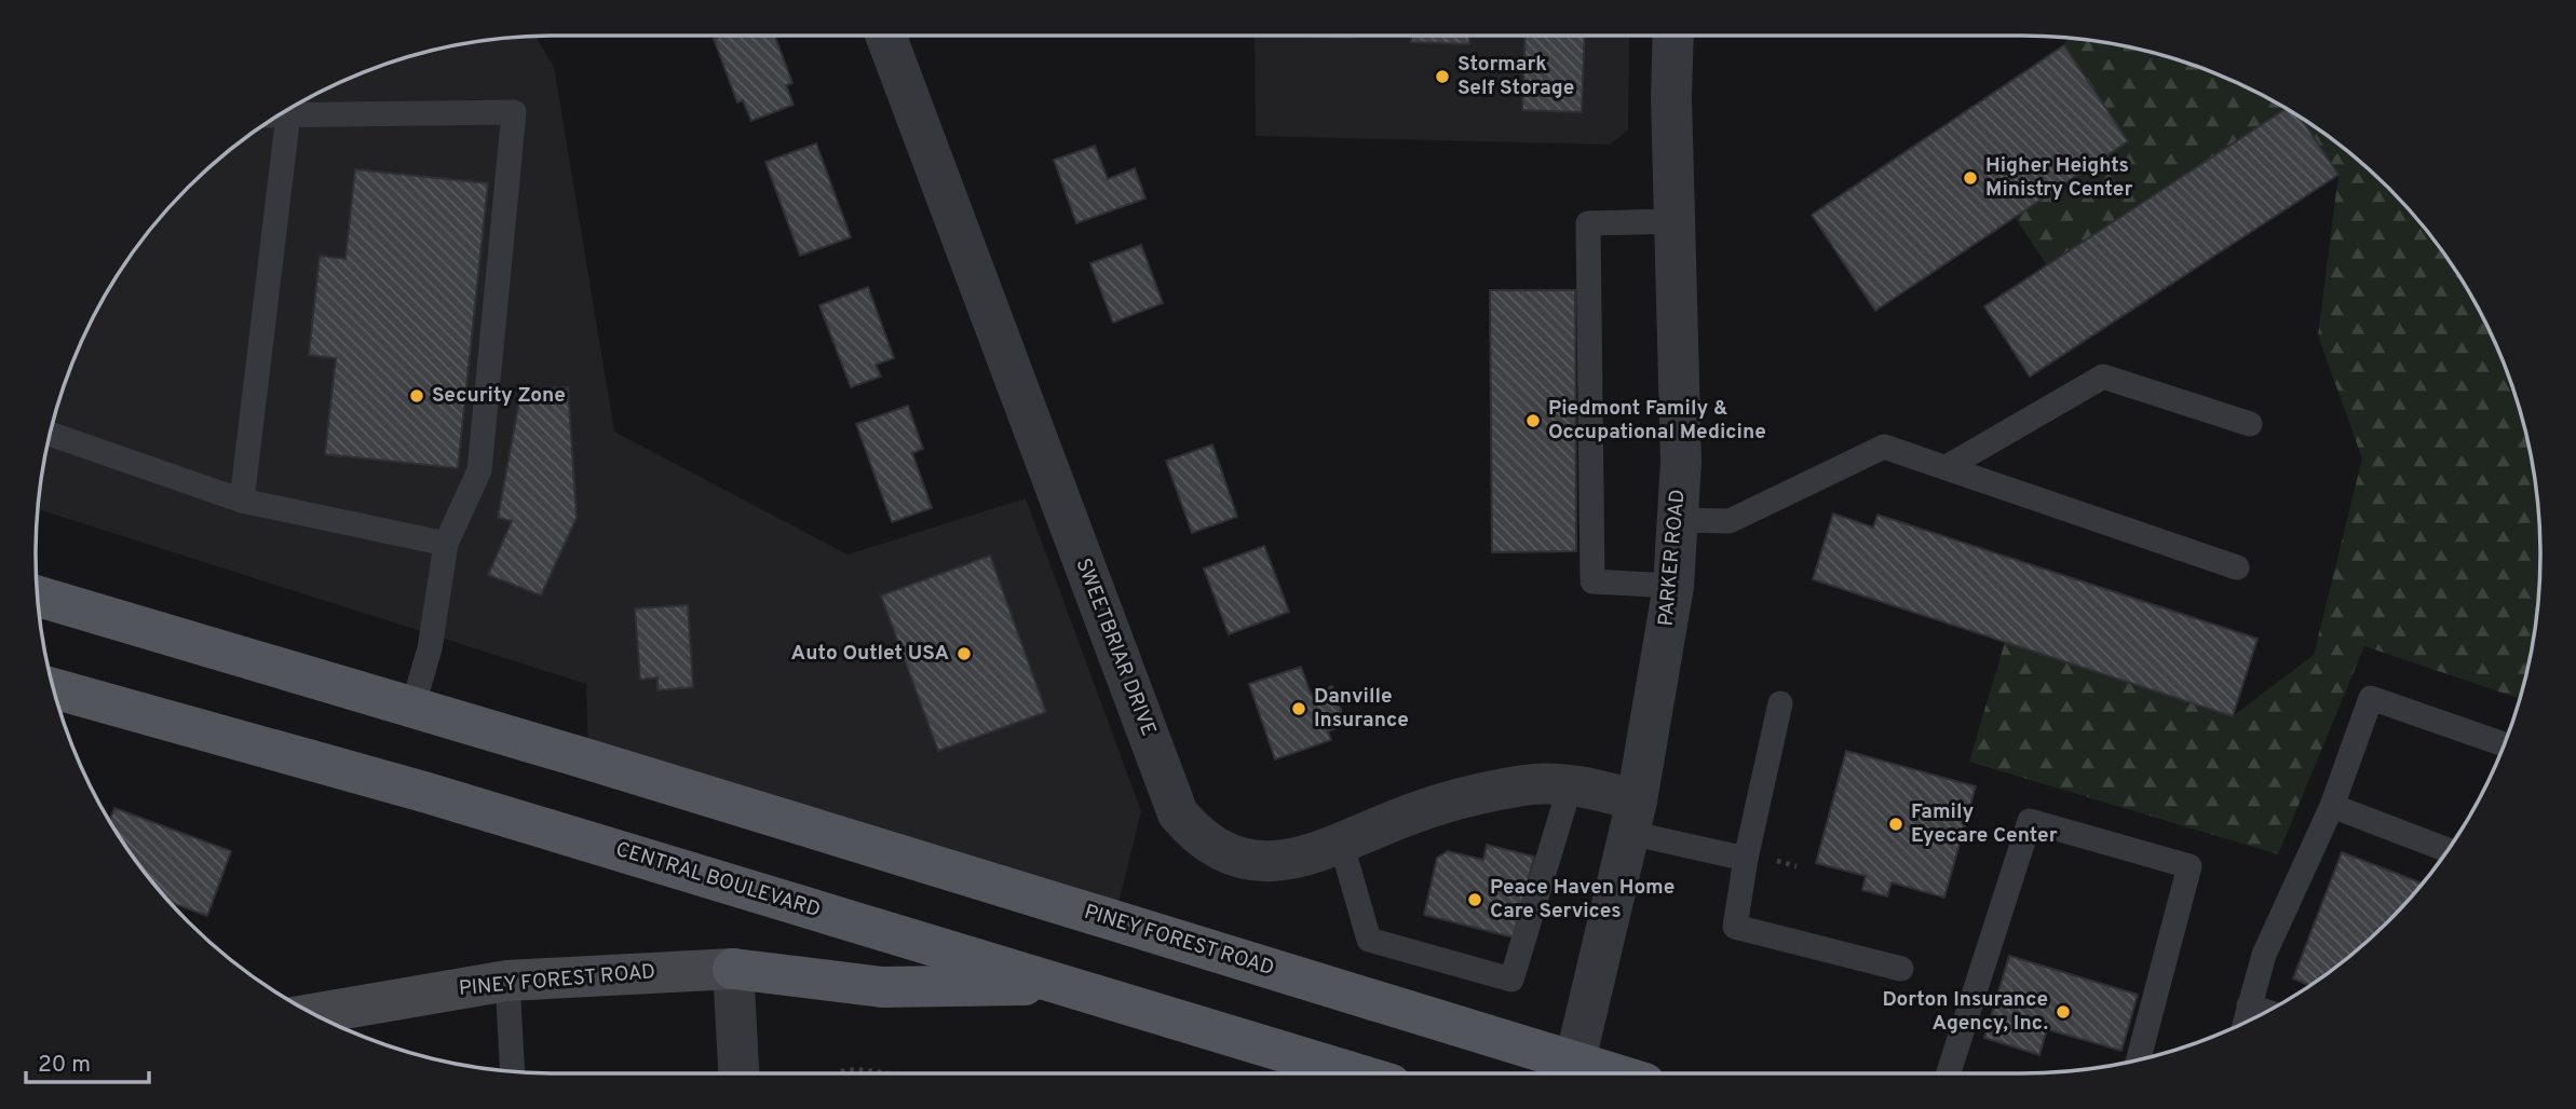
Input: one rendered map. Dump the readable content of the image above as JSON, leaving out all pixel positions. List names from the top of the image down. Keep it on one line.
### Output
{"streets":{"main road":["CENTRAL BOULEVARD","PINEY FOREST ROAD"],"street":["PARKER ROAD","SWEETBRIAR DRIVE"]},"crossings":[["PARKER ROAD","SWEETBRIAR DRIVE"],["PARKER ROAD","PINEY FOREST ROAD"]],"places":["Stormark Self Storage","Higher Heights Ministry Center","Security Zone","Piedmont Family & Occupational Medicine","Auto Outlet USA","Danville Insurance","Family Eyecare Center","Peace Haven Home Care Services","Dorton Insurance Agency, Inc."],"scale_bar":"20 m"}
